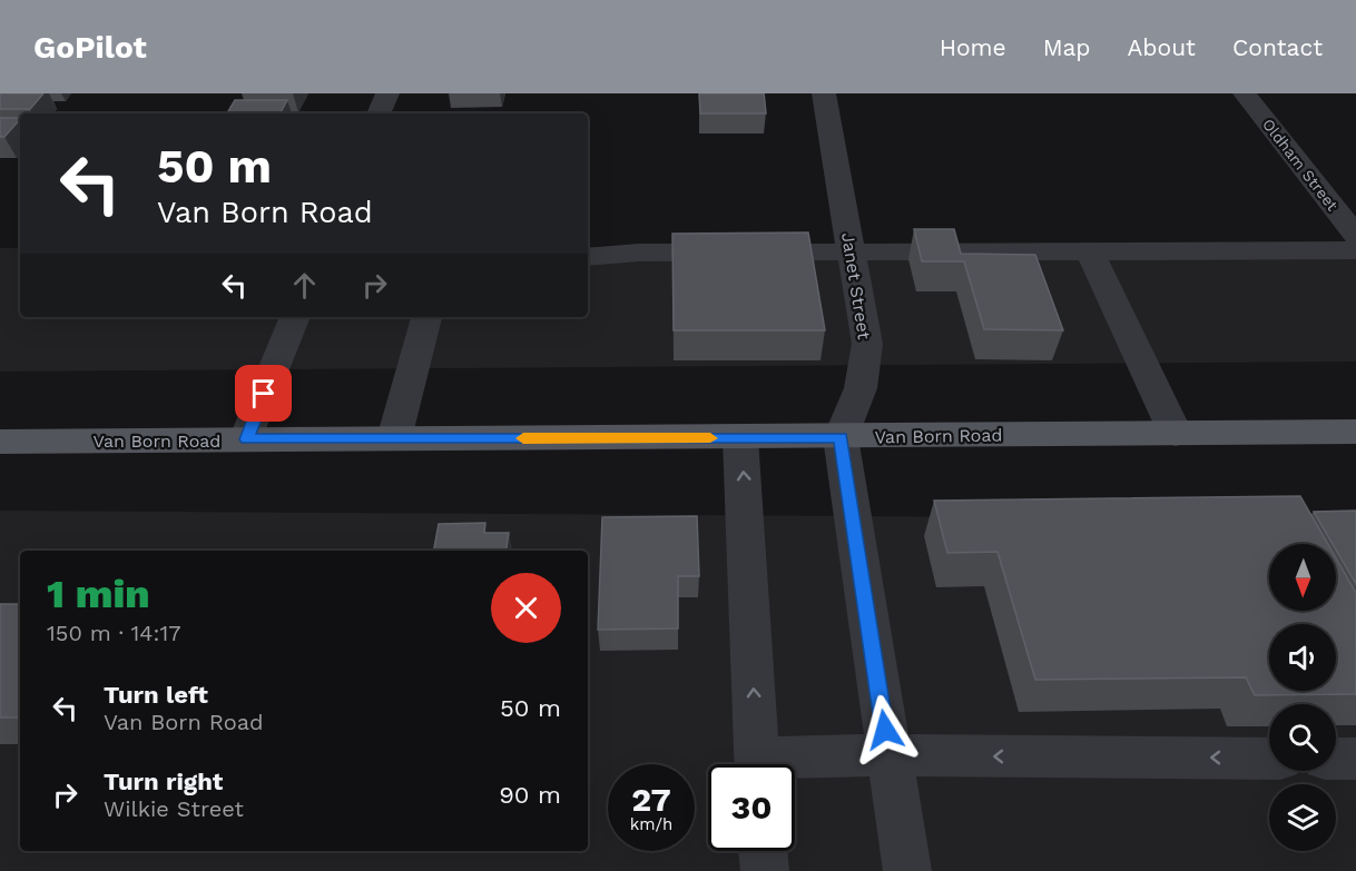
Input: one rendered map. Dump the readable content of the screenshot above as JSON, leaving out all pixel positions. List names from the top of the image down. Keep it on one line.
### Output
{"streets":{"main road":["Van Born Road"],"street":["Oldham Street","Janet Street"]},"crossings":[["Janet Street","Van Born Road"]],"north":"bottom","page":{"header":"GoPilot","nav":["Home","Map","About","Contact"],"turn":["50 m","Van Born Road"],"heading":["1 min","150 m · 14:17"],"list":[{"name":"Turn left","note":"Van Born Road","value":"50 m"},{"name":"Turn right","note":"Wilkie Street","value":"90 m"}],"speed":"27 km/h","limit":"30"}}
